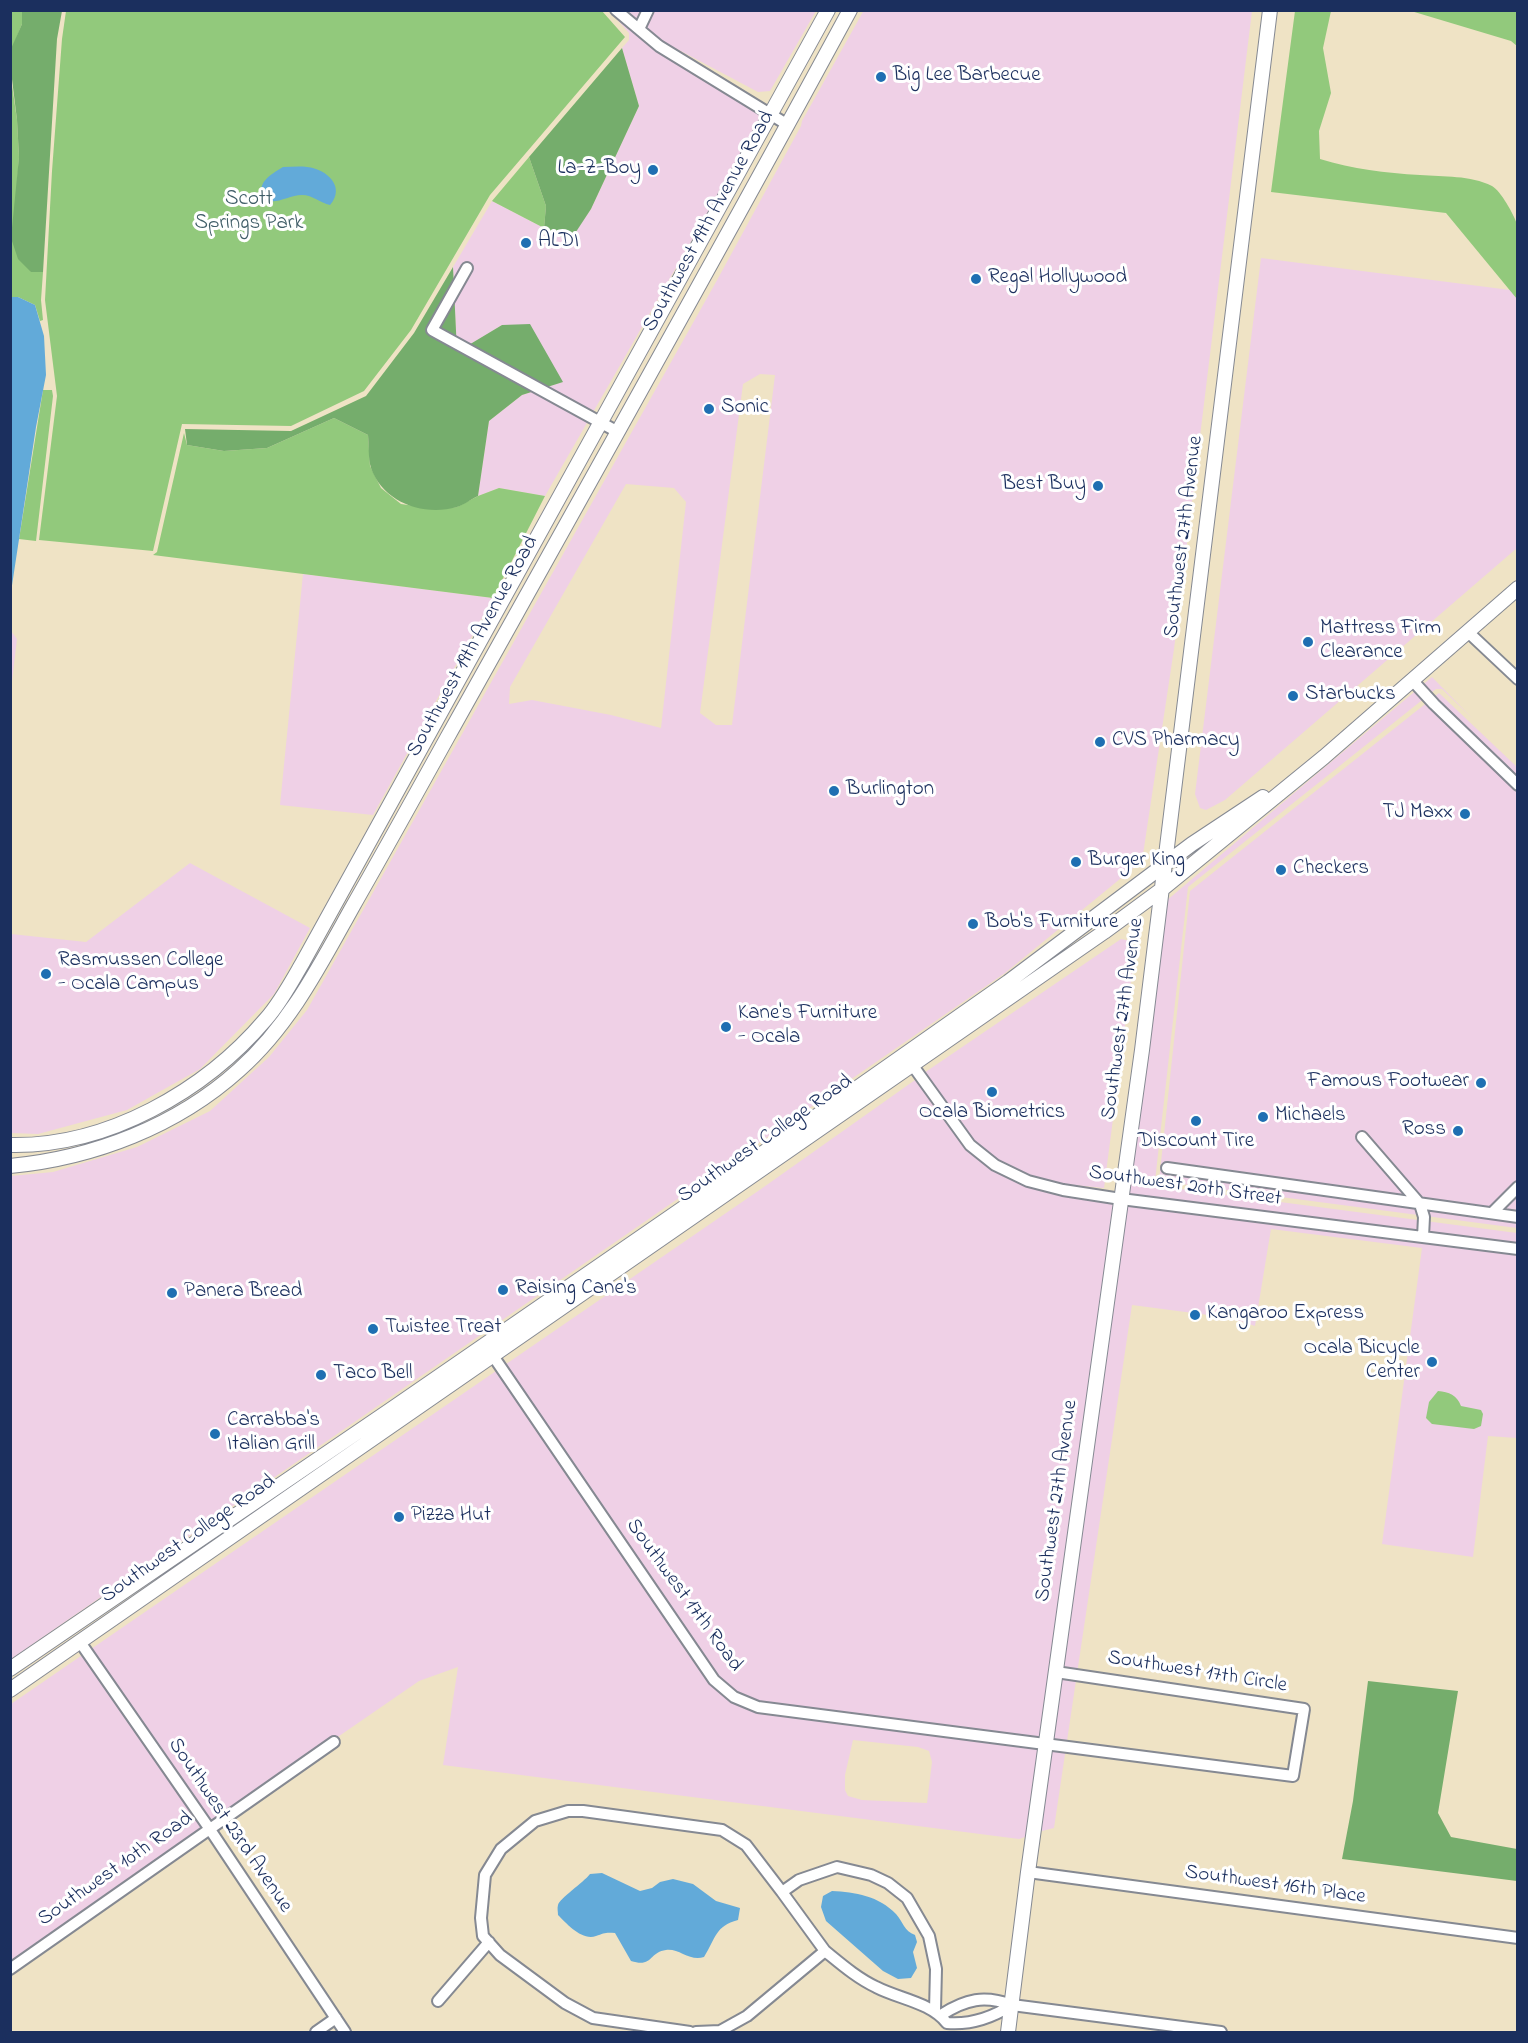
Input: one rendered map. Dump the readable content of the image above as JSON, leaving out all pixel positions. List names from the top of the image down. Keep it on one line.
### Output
{"streets":{"main road":["Southwest 19th Avenue Road","Southwest 27th Avenue","Southwest College Road"],"street":["Southwest 20th Street","Southwest 17th Road","Southwest 17th Circle","Southwest 23rd Avenue","Southwest 10th Road","Southwest 16th Place"]},"crossings":[["Southwest 27th Avenue","Southwest College Road"],["Southwest 27th Avenue","Southwest 20th Street"],["Southwest 27th Avenue","Southwest 17th Road"],["Southwest 27th Avenue","Southwest 17th Circle"],["Southwest 27th Avenue","Southwest 16th Place"],["Southwest College Road","Southwest 20th Street"],["Southwest College Road","Southwest 17th Road"],["Southwest College Road","Southwest 23rd Avenue"],["Southwest 17th Road","Southwest 17th Circle"],["Southwest 23rd Avenue","Southwest 10th Road"]],"parks":["Scott Springs Park"],"places":["Big Lee Barbecue","La-Z-Boy","ALDI","Regal Hollywood","Sonic","Best Buy","Mattress Firm Clearance","Starbucks","CVS Pharmacy","Burlington","TJ Maxx","Burger King","Checkers","Bob's Furniture","Rasmussen College - Ocala Campus","Kane's Furniture - Ocala","Famous Footwear","Ocala Biometrics","Michaels","Discount Tire","Ross","Raising Cane's","Panera Bread","Kangaroo Express","Twistee Treat","Ocala Bicycle Center","Taco Bell","Carrabba's Italian Grill","Pizza Hut"]}
